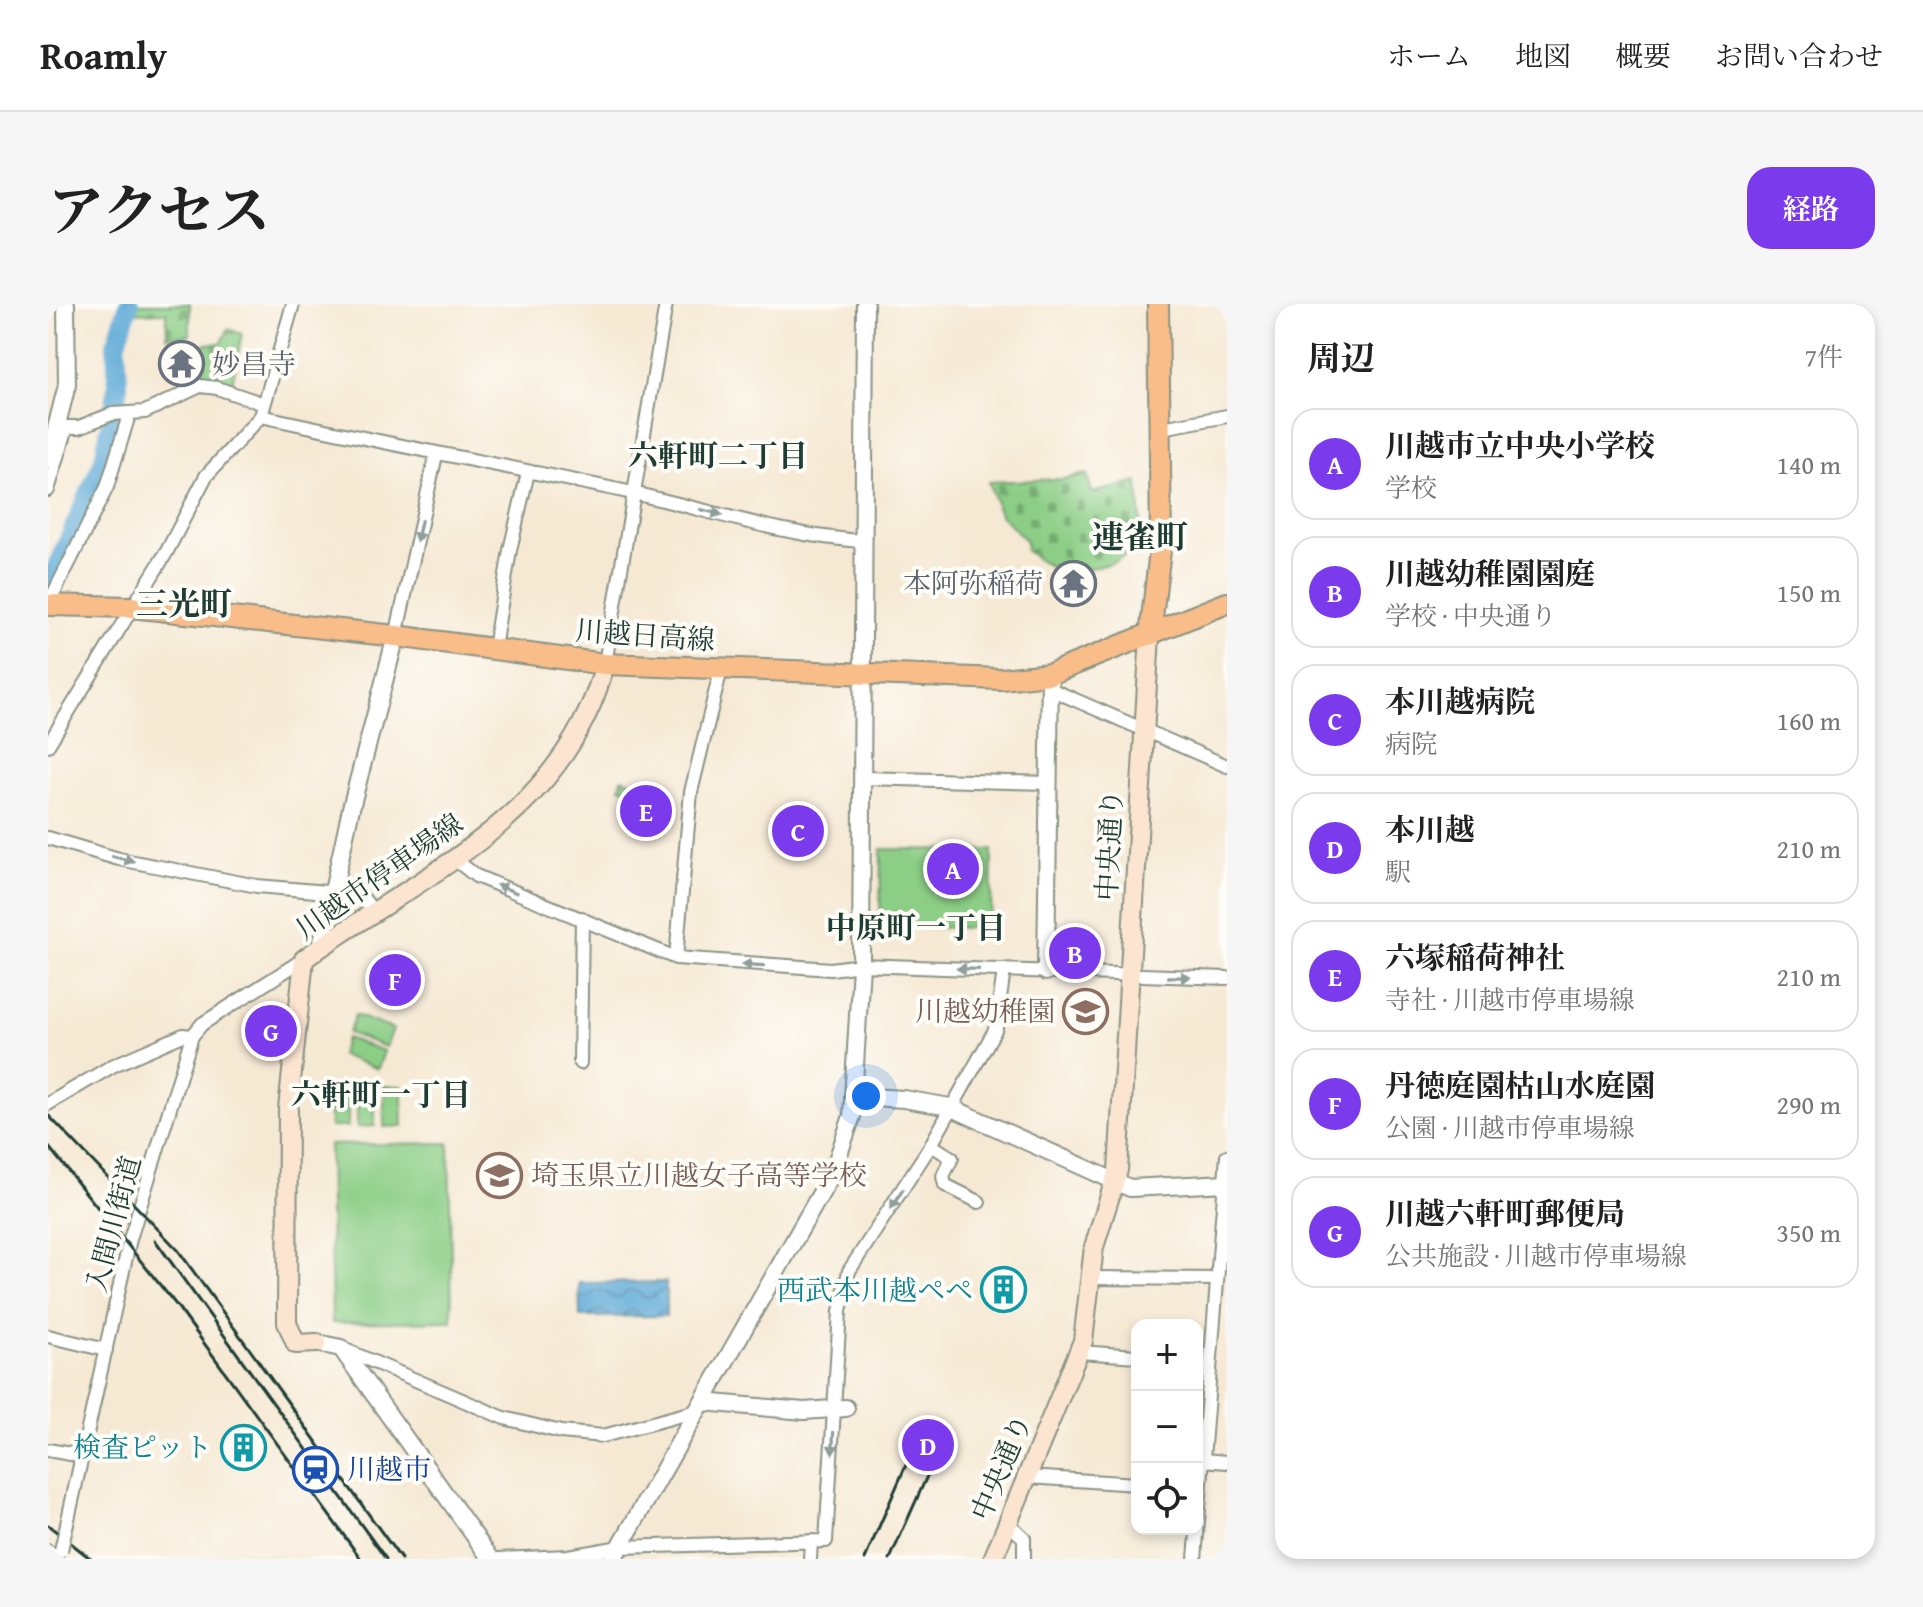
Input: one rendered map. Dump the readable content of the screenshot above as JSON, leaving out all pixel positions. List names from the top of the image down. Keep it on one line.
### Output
{"streets":{"main road":["川越日高線","中央通り","川越市停車場線"],"street":["入間川街道"]},"crossings":[["川越日高線","中央通り"],["川越日高線","川越市停車場線"]],"districts":["六軒町二丁目","連雀町","三光町","中原町一丁目","六軒町一丁目"],"places":{"temple":["妙昌寺","本阿弥稲荷"],"school or university":["川越幼稚園","埼玉県立川越女子高等学校"],"building":["西武本川越ペペ","検査ピット"],"station":["川越市"]},"page":{"header":"Roamly","nav":["ホーム","地図","概要","お問い合わせ"],"title":"アクセス","buttons":"経路","heading":["周辺","7件"],"list":[{"mark":"A","name":"川越市立中央小学校","note":"学校","value":"140 m"},{"mark":"B","name":"川越幼稚園園庭","note":"学校 · 中央通り","value":"150 m"},{"mark":"C","name":"本川越病院","note":"病院","value":"160 m"},{"mark":"D","name":"本川越","note":"駅","value":"210 m"},{"mark":"E","name":"六塚稲荷神社","note":"寺社 · 川越市停車場線","value":"210 m"},{"mark":"F","name":"丹徳庭園枯山水庭園","note":"公園 · 川越市停車場線","value":"290 m"},{"mark":"G","name":"川越六軒町郵便局","note":"公共施設 · 川越市停車場線","value":"350 m"}],"pins":["E","C","A","B","F","G","D"],"map_buttons":["+","−"]}}
